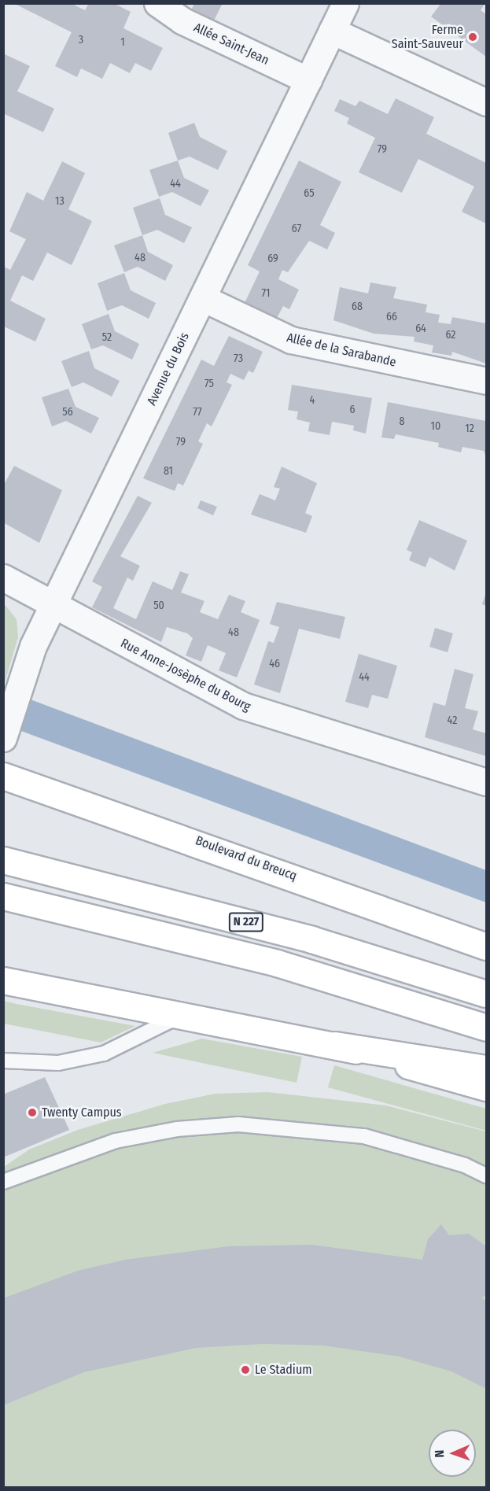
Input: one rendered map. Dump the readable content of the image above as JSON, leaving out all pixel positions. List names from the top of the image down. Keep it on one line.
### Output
{"streets":{"main road":["Boulevard du Breucq","N 227"],"street":["Allée Saint-Jean","Allée de la Sarabande","Avenue du Bois","Rue Anne-Josèphe du Bourg"]},"crossings":[["Allée Saint-Jean","Avenue du Bois"],["Allée de la Sarabande","Avenue du Bois"],["Avenue du Bois","Rue Anne-Josèphe du Bourg"]],"places":["Ferme Saint-Sauveur","Twenty Campus","Le Stadium"],"house_numbers":["3","1","79","44","65","13","67","48","69","71","68","66","64","62","52","73","75","4","6","56","77","8","10","12","79","81","50","48","46","44","42"],"north":"left"}
